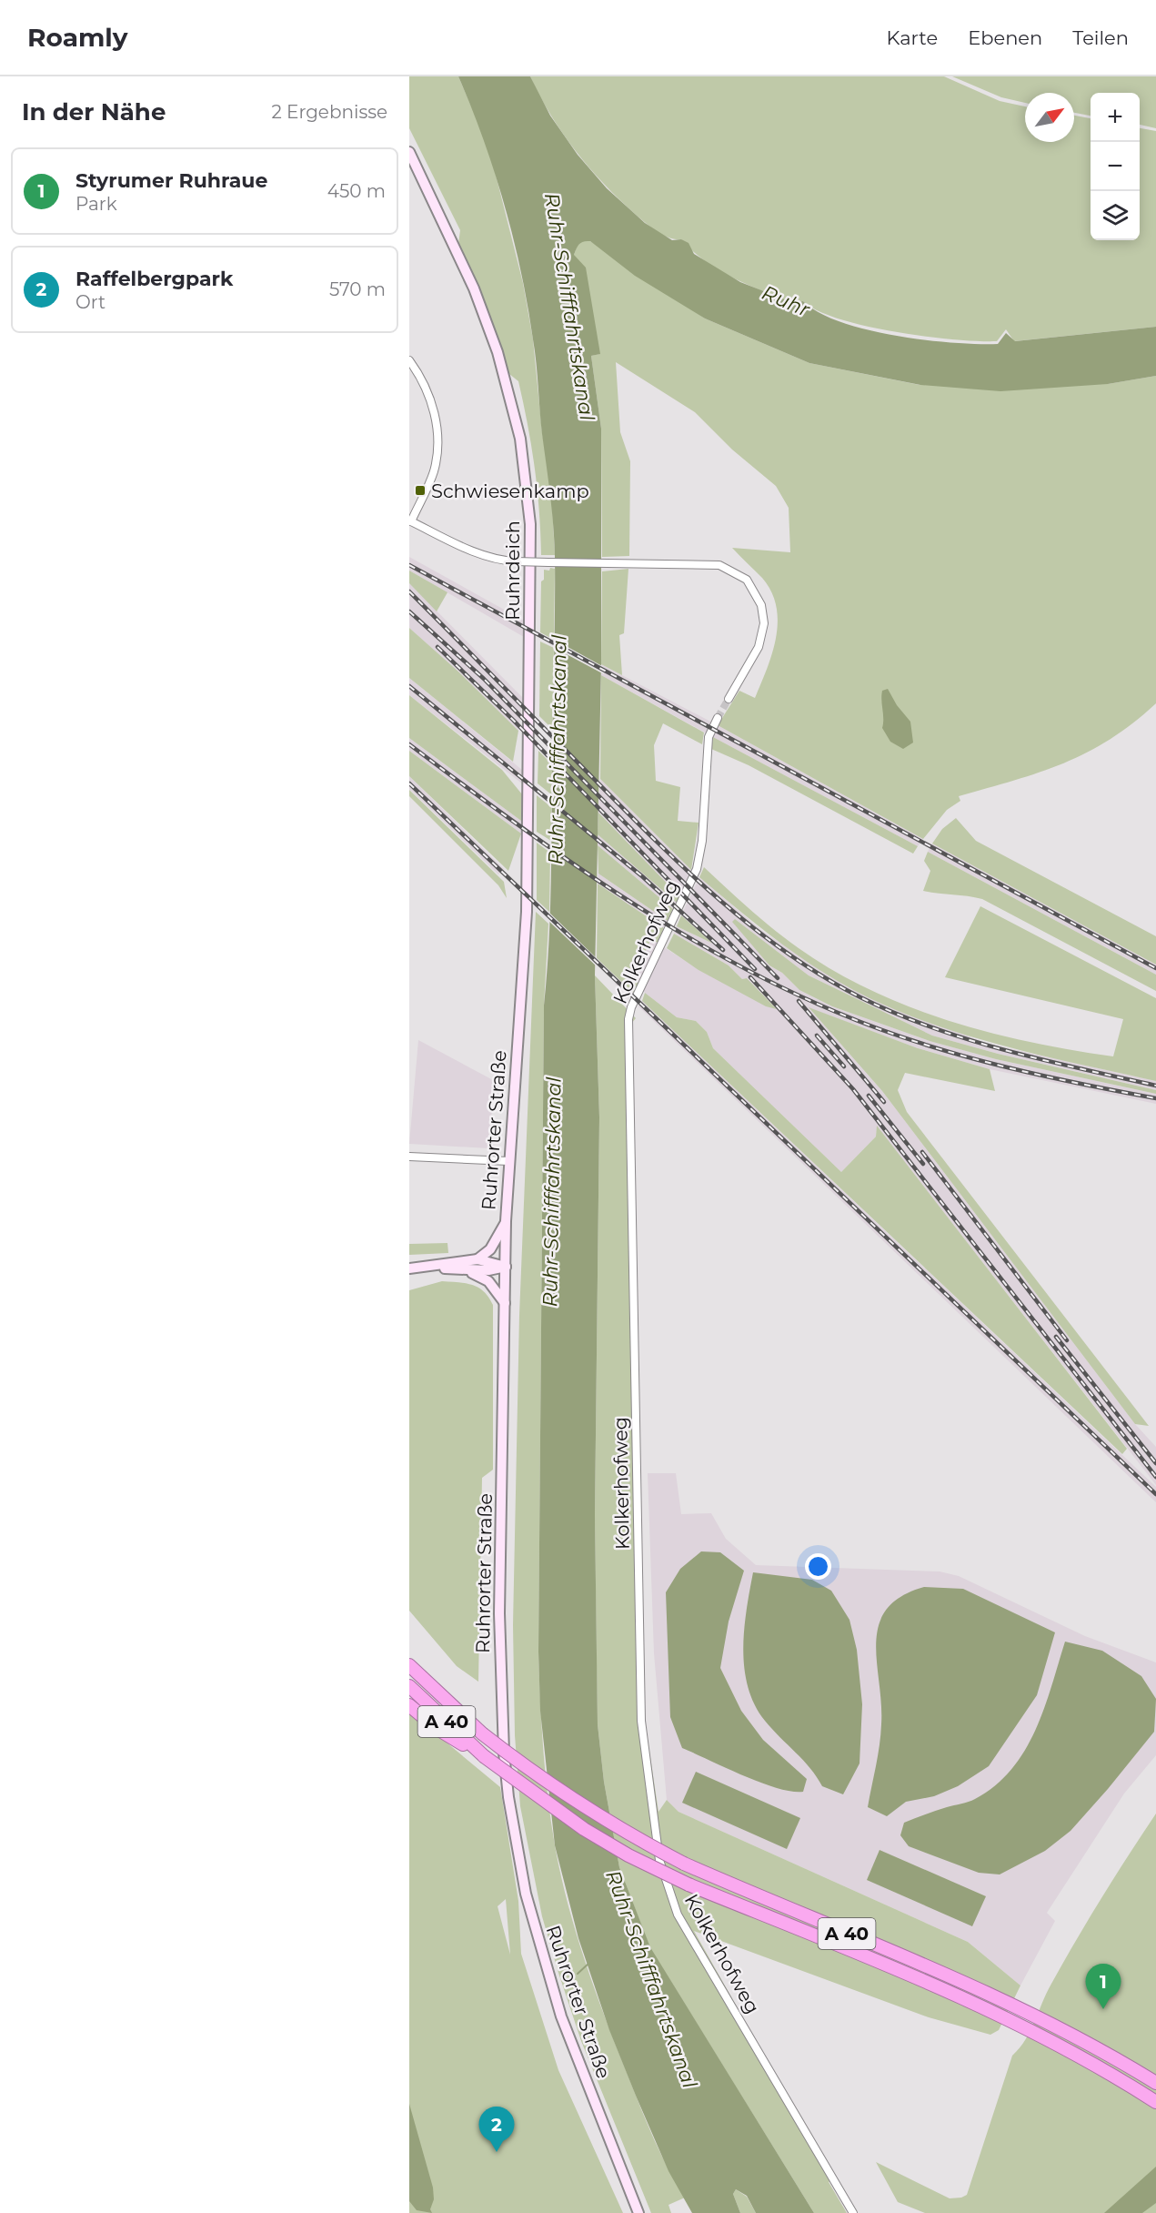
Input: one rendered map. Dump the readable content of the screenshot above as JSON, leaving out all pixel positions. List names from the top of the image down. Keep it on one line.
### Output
{"streets":{"highway":["A 40"],"main road":["Ruhrdeich","Ruhrorter Straße"],"street":["Kolkerhofweg"]},"crossings":[["Ruhrdeich","Ruhrorter Straße"]],"water":["Ruhr","Ruhr-Schifffahrtskanal"],"places":{"transit":["Schwiesenkamp"]},"north":"top right","page":{"header":"Roamly","nav":["Karte","Ebenen","Teilen"],"heading":["In der Nähe","2 Ergebnisse"],"map_buttons":["+","−"],"list":[{"mark":"1","name":"Styrumer Ruhraue","note":"Park","value":"450 m"},{"mark":"2","name":"Raffelbergpark","note":"Ort","value":"570 m"}],"pins":["1","2"]}}
